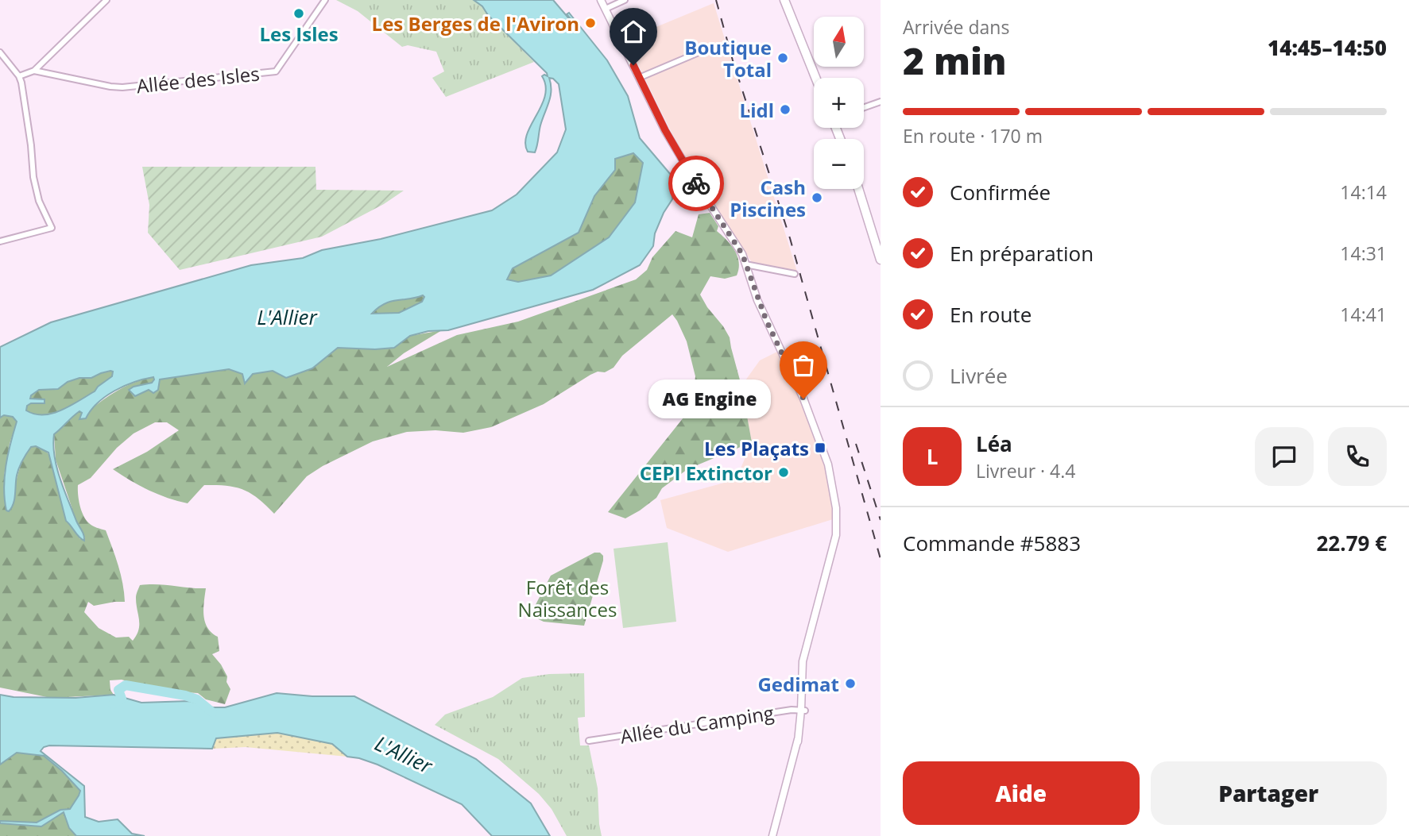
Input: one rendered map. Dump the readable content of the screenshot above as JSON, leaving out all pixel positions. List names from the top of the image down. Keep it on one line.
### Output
{"streets":{"street":["Allée des Isles","Allée du Camping"]},"water":["L'Allier"],"parks":["Forêt des Naissances"],"places":{"other":["Les Isles","Les Berges de l'Aviron","Boutique Total","Lidl","Cash Piscines","AG Engine","CEPI Extinctor","Gedimat"],"transit":["Les Plaçats"]},"north":"top","page":{"heading":["2 min","Arrivée dans","14:45–14:50"],"panel":["Léa","Livreur · 4.4","Commande #5883","22.79 €"],"map_buttons":["+","−"],"bar":"En route · 170 m","list":[["Confirmée","14:14"],["En préparation","14:31"],["En route","14:41"],"Livrée"],"bubble":"AG Engine","round":"L","buttons":["Aide","Partager"]}}
